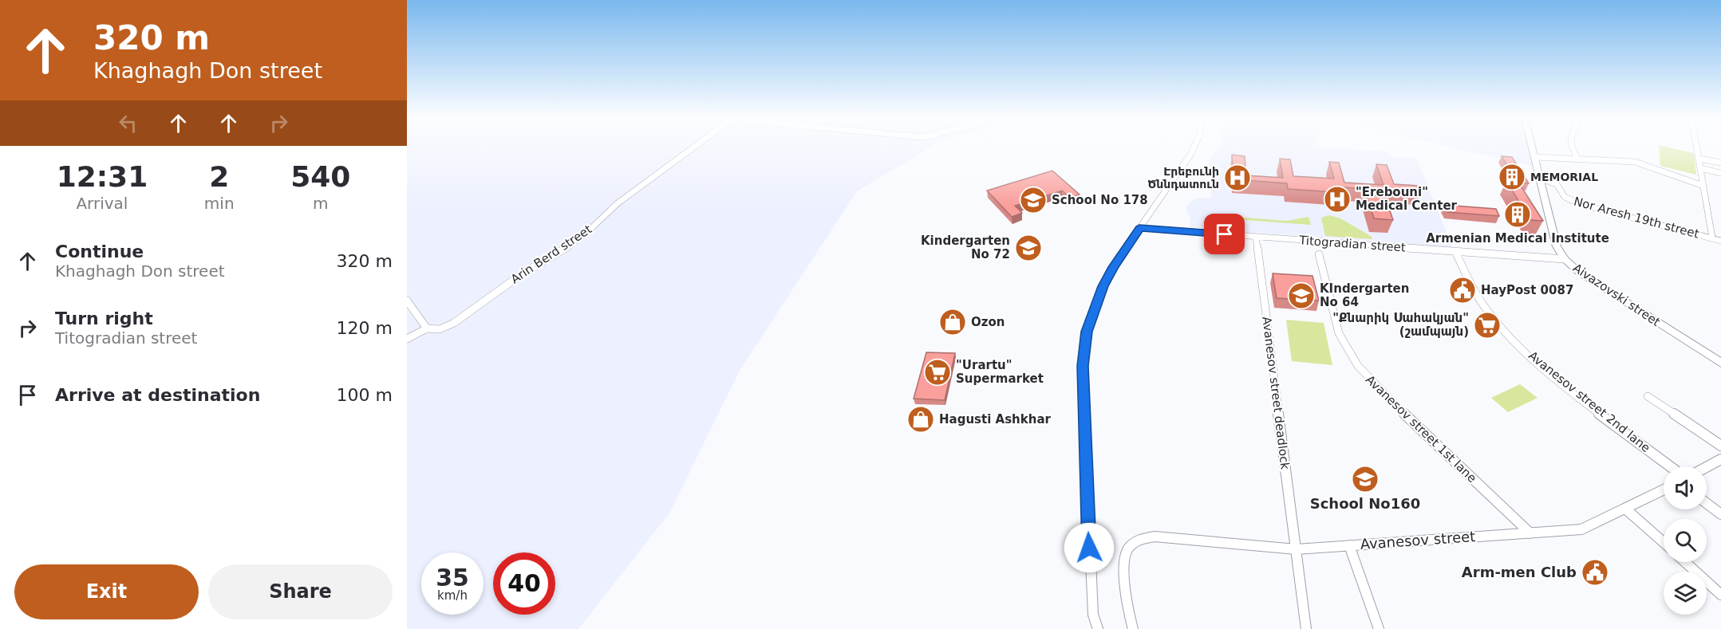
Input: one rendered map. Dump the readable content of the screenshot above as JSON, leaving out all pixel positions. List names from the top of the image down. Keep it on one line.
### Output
{"streets":{"main road":["Aivazovski street"],"street":["Nor Aresh 19th street","Titogradian street","Arin Berd street","Avanesov street deadlock","Avanesov street 2nd lane","Avanesov street 1st lane","Avanesov street"]},"crossings":[["Nor Aresh 19th street","Aivazovski street"],["Titogradian street","Aivazovski street"],["Titogradian street","Avanesov street deadlock"],["Titogradian street","Avanesov street 2nd lane"],["Avanesov street deadlock","Avanesov street"],["Avanesov street 1st lane","Avanesov street"]],"places":{"building":["MEMORIAL","Armenian Medical Institute"],"hospital":["Էրեբունի Ծննդատուն","\"Erebouni\" Medical Center"],"school or university":["School No 178","Kindergarten No 72","KIndergarten No 64","School No160"],"public building":["HayPost 0087","Arm-men Club"],"shop":["Ozon","Hagusti Ashkhar"],"supermarket":["\"Քնարիկ Սահակյան\" (շամպայն)","\"Urartu\" Supermarket"]},"page":{"turn":["320 m","Khaghagh Don street"],"eta":["12:31","Arrival","2","min","540","m"],"list":[{"name":"Continue","note":"Khaghagh Don street","value":"320 m"},{"name":"Turn right","note":"Titogradian street","value":"120 m"},{"name":"Arrive at destination","value":"100 m"}],"speed":"35 km/h","limit":"40","buttons":["Exit","Share"]}}
